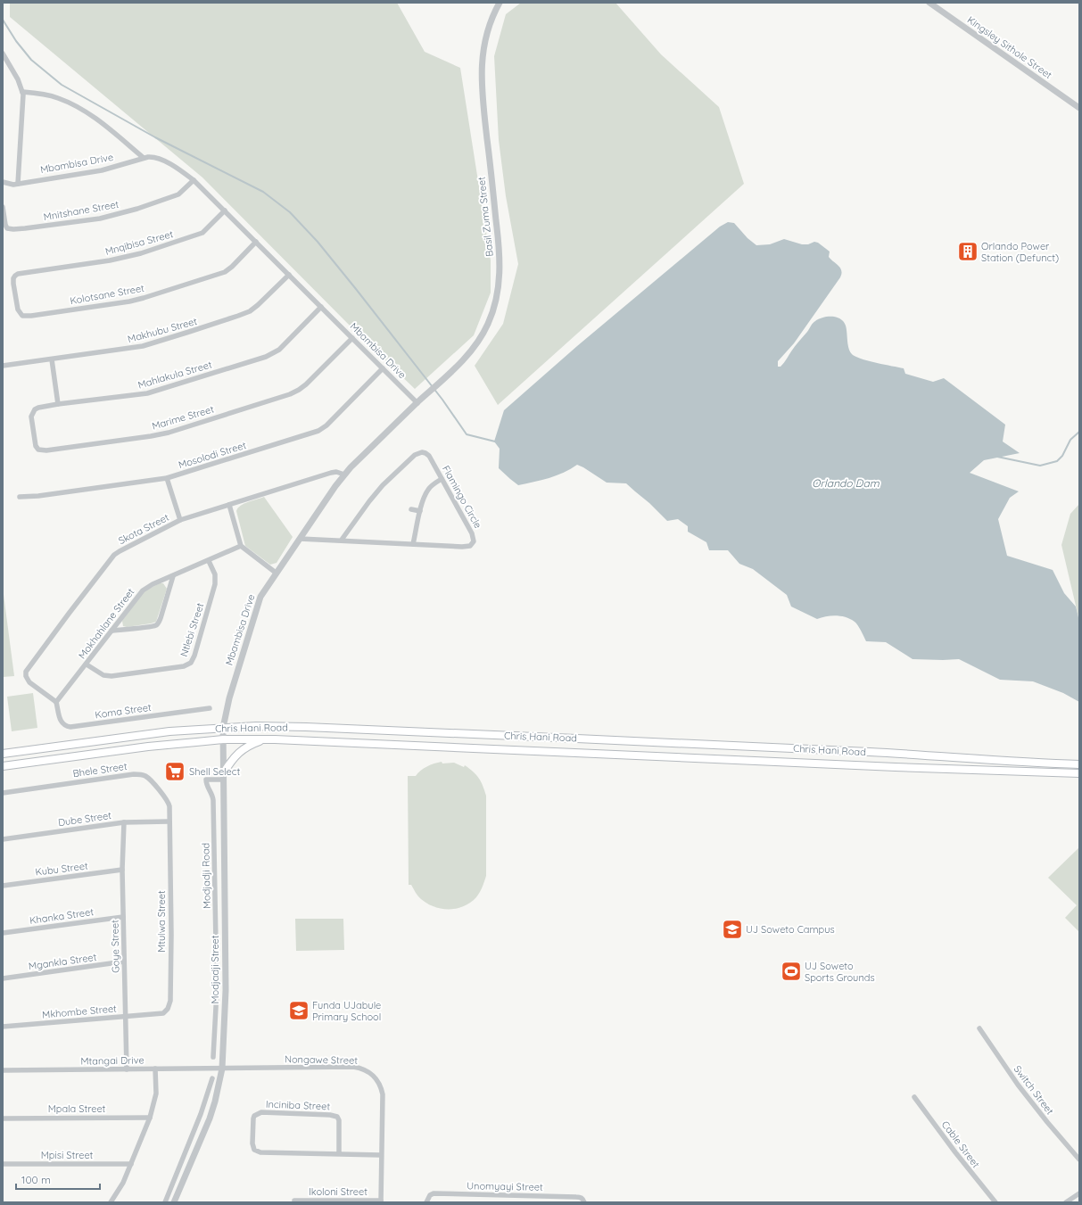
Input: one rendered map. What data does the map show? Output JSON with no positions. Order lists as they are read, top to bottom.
{
  "streets": {
    "main road": ["Chris Hani Road"],
    "street": [
      "Kingsley Sithole Street",
      "Mbambisa Drive",
      "Mnitshane Street",
      "Basil Zuma Street",
      "Mnqibisa Street",
      "Kolotsane Street",
      "Makhubu Street",
      "Mahlakula Street",
      "Marime Street",
      "Mosolodi Street",
      "Flamingo Circle",
      "Skota Street",
      "Mokhahlane Street",
      "Ntlebi Street",
      "Koma Street",
      "Bhele Street",
      "Dube Street",
      "Kubu Street",
      "Modjadji Road",
      "Khanka Street",
      "Mtulwa Street",
      "Goye Street",
      "Mgankla Street",
      "Modjadji Street",
      "Mkhombe Street",
      "Nongawe Street",
      "Mtangai Drive",
      "Switch Street",
      "Inciniba Street",
      "Mpala Street",
      "Cable Street",
      "Mpisi Street",
      "Unomyayi Street",
      "Ikoloni Street"
    ]
  },
  "crossings": [
    ["Mbambisa Drive", "Mnitshane Street"],
    ["Mbambisa Drive", "Basil Zuma Street"],
    ["Mbambisa Drive", "Mnqibisa Street"],
    ["Mbambisa Drive", "Kolotsane Street"],
    ["Mbambisa Drive", "Makhubu Street"],
    ["Mbambisa Drive", "Mahlakula Street"],
    ["Mbambisa Drive", "Marime Street"],
    ["Mbambisa Drive", "Mosolodi Street"],
    ["Mbambisa Drive", "Flamingo Circle"],
    ["Mbambisa Drive", "Skota Street"],
    ["Mbambisa Drive", "Chris Hani Road"],
    ["Mbambisa Drive", "Modjadji Street"],
    ["Mnqibisa Street", "Kolotsane Street"],
    ["Mahlakula Street", "Marime Street"],
    ["Skota Street", "Mokhahlane Street"],
    ["Skota Street", "Koma Street"],
    ["Mokhahlane Street", "Ntlebi Street"],
    ["Mokhahlane Street", "Koma Street"],
    ["Chris Hani Road", "Modjadji Street"],
    ["Bhele Street", "Dube Street"],
    ["Bhele Street", "Mtulwa Street"],
    ["Dube Street", "Mtulwa Street"],
    ["Dube Street", "Goye Street"],
    ["Kubu Street", "Goye Street"],
    ["Modjadji Road", "Modjadji Street"],
    ["Khanka Street", "Goye Street"],
    ["Mtulwa Street", "Mkhombe Street"],
    ["Goye Street", "Mgankla Street"],
    ["Goye Street", "Mkhombe Street"],
    ["Goye Street", "Mtangai Drive"],
    ["Modjadji Street", "Nongawe Street"],
    ["Modjadji Street", "Mtangai Drive"],
    ["Nongawe Street", "Mtangai Drive"],
    ["Nongawe Street", "Inciniba Street"],
    ["Nongawe Street", "Ikoloni Street"]
  ],
  "water": ["Orlando Dam"],
  "places": {
    "building": ["Orlando Power Station (Defunct)"],
    "supermarket": ["Shell Select"],
    "school or university": ["UJ Soweto Campus", "Funda UJabule Primary School"],
    "sports": ["UJ Soweto Sports Grounds"]
  },
  "scale_bar": "100 m"
}
